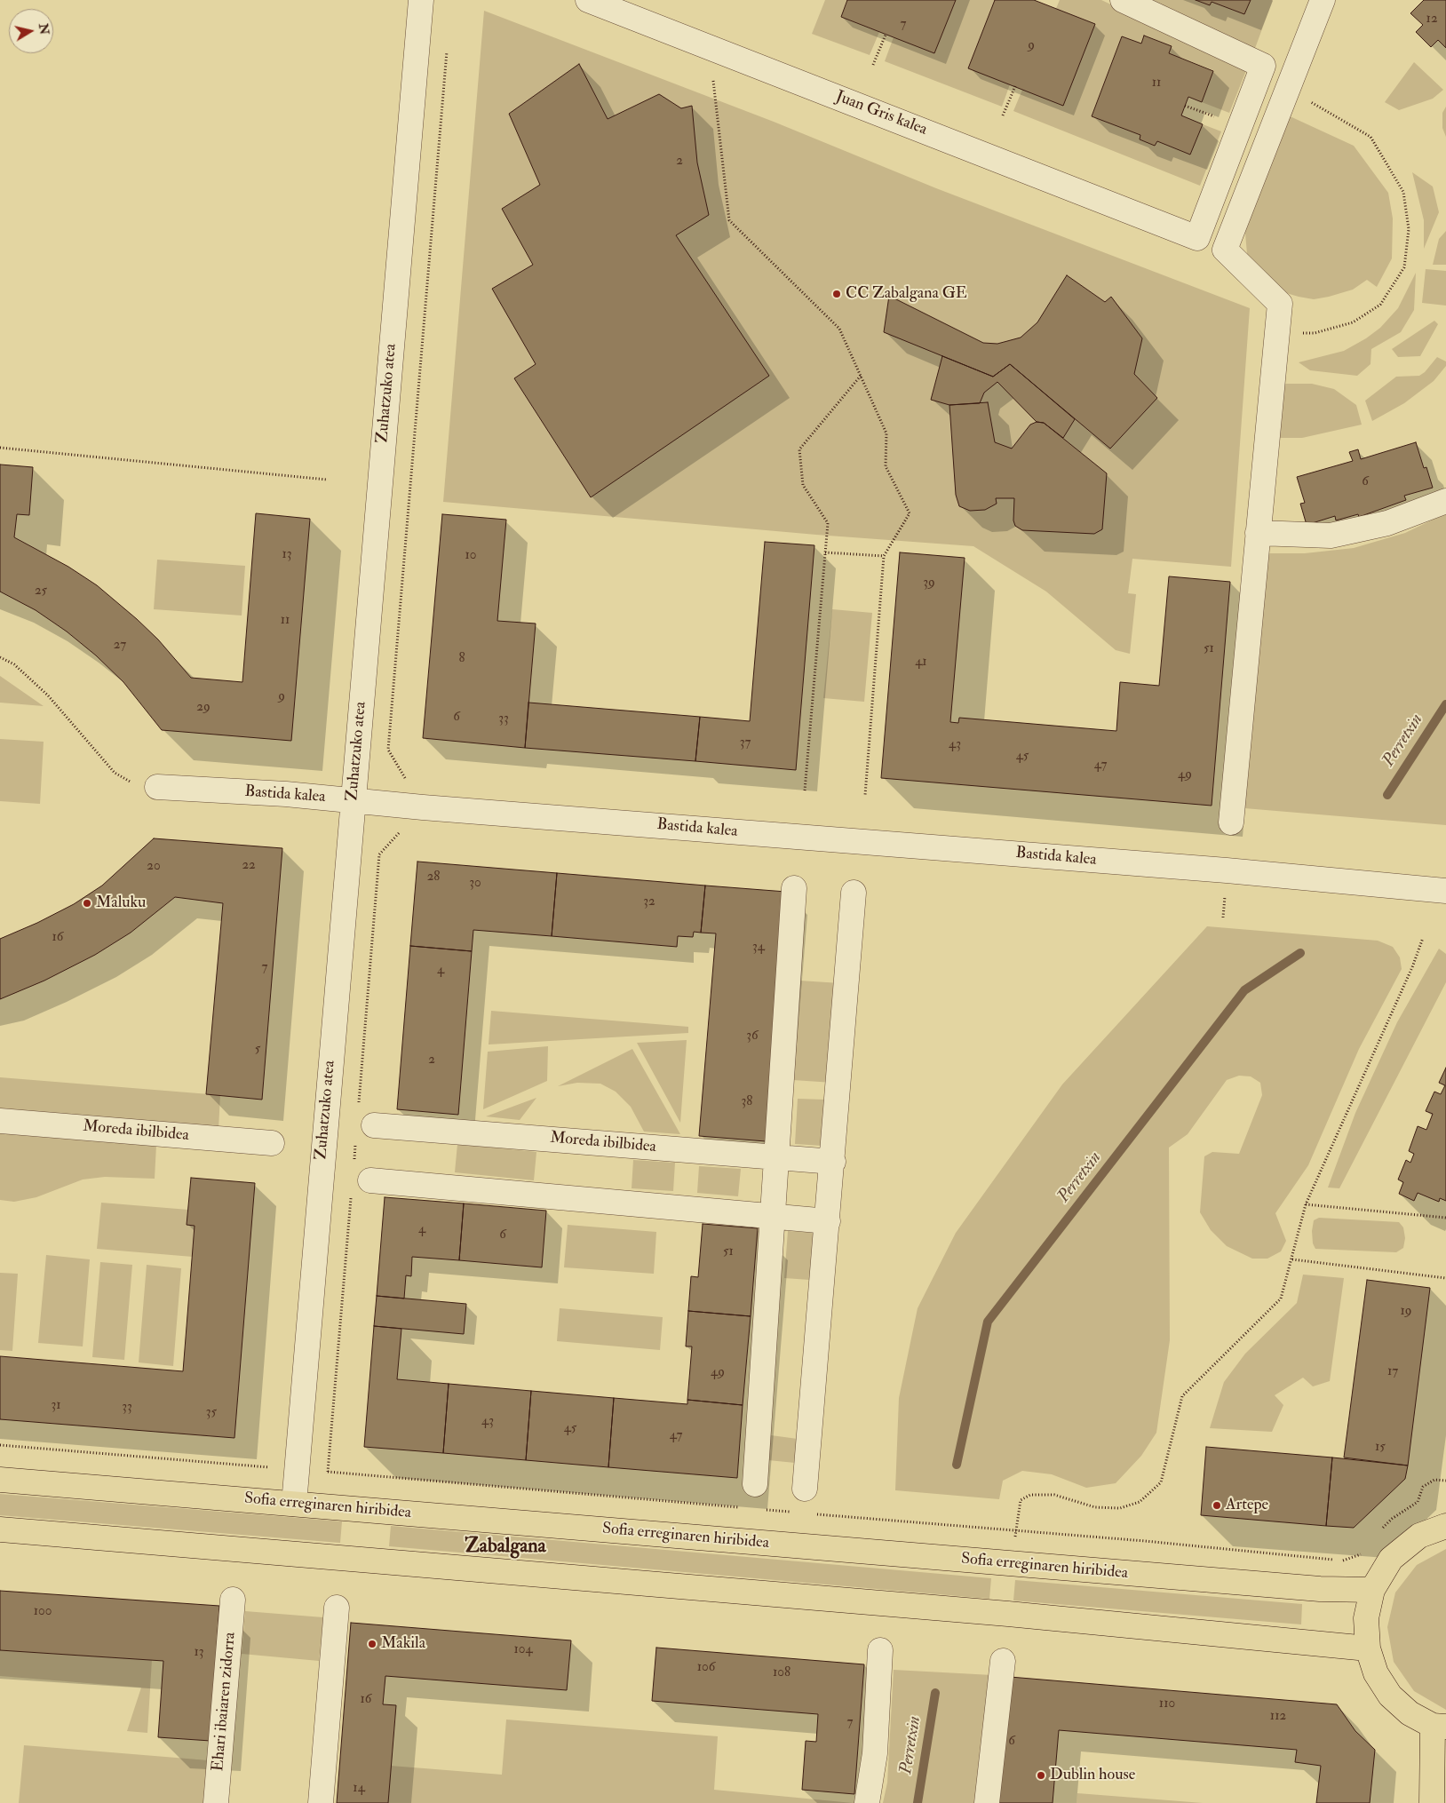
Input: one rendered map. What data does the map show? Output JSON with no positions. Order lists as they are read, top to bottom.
{
  "streets": {
    "main road": ["Sofia erreginaren hiribidea"],
    "street": [
      "Juan Gris kalea",
      "Zuhatzuko atea",
      "Bastida kalea",
      "Moreda ibilbidea",
      "Ehari ibaiaren zidorra"
    ]
  },
  "crossings": [
    ["Zuhatzuko atea", "Bastida kalea"],
    ["Zuhatzuko atea", "Sofia erreginaren hiribidea"]
  ],
  "districts": ["Zabalgana"],
  "water": ["Perretxin"],
  "places": [
    "CC Zabalgana GE",
    "Maluku",
    "Artepe",
    "Makila",
    "Dublin house"
  ],
  "house_numbers": [
    "12",
    "7",
    "9",
    "11",
    "2",
    "6",
    "13",
    "10",
    "39",
    "25",
    "11",
    "27",
    "51",
    "8",
    "41",
    "9",
    "29",
    "6",
    "33",
    "37",
    "43",
    "45",
    "47",
    "49",
    "22",
    "20",
    "28",
    "30",
    "32",
    "16",
    "34",
    "7",
    "4",
    "36",
    "5",
    "2",
    "38",
    "4",
    "6",
    "51",
    "19",
    "17",
    "49",
    "31",
    "33",
    "35",
    "43",
    "45",
    "47",
    "15",
    "100",
    "104",
    "13",
    "106",
    "108",
    "16",
    "110",
    "112",
    "7",
    "6",
    "14"
  ],
  "north": "right"
}
